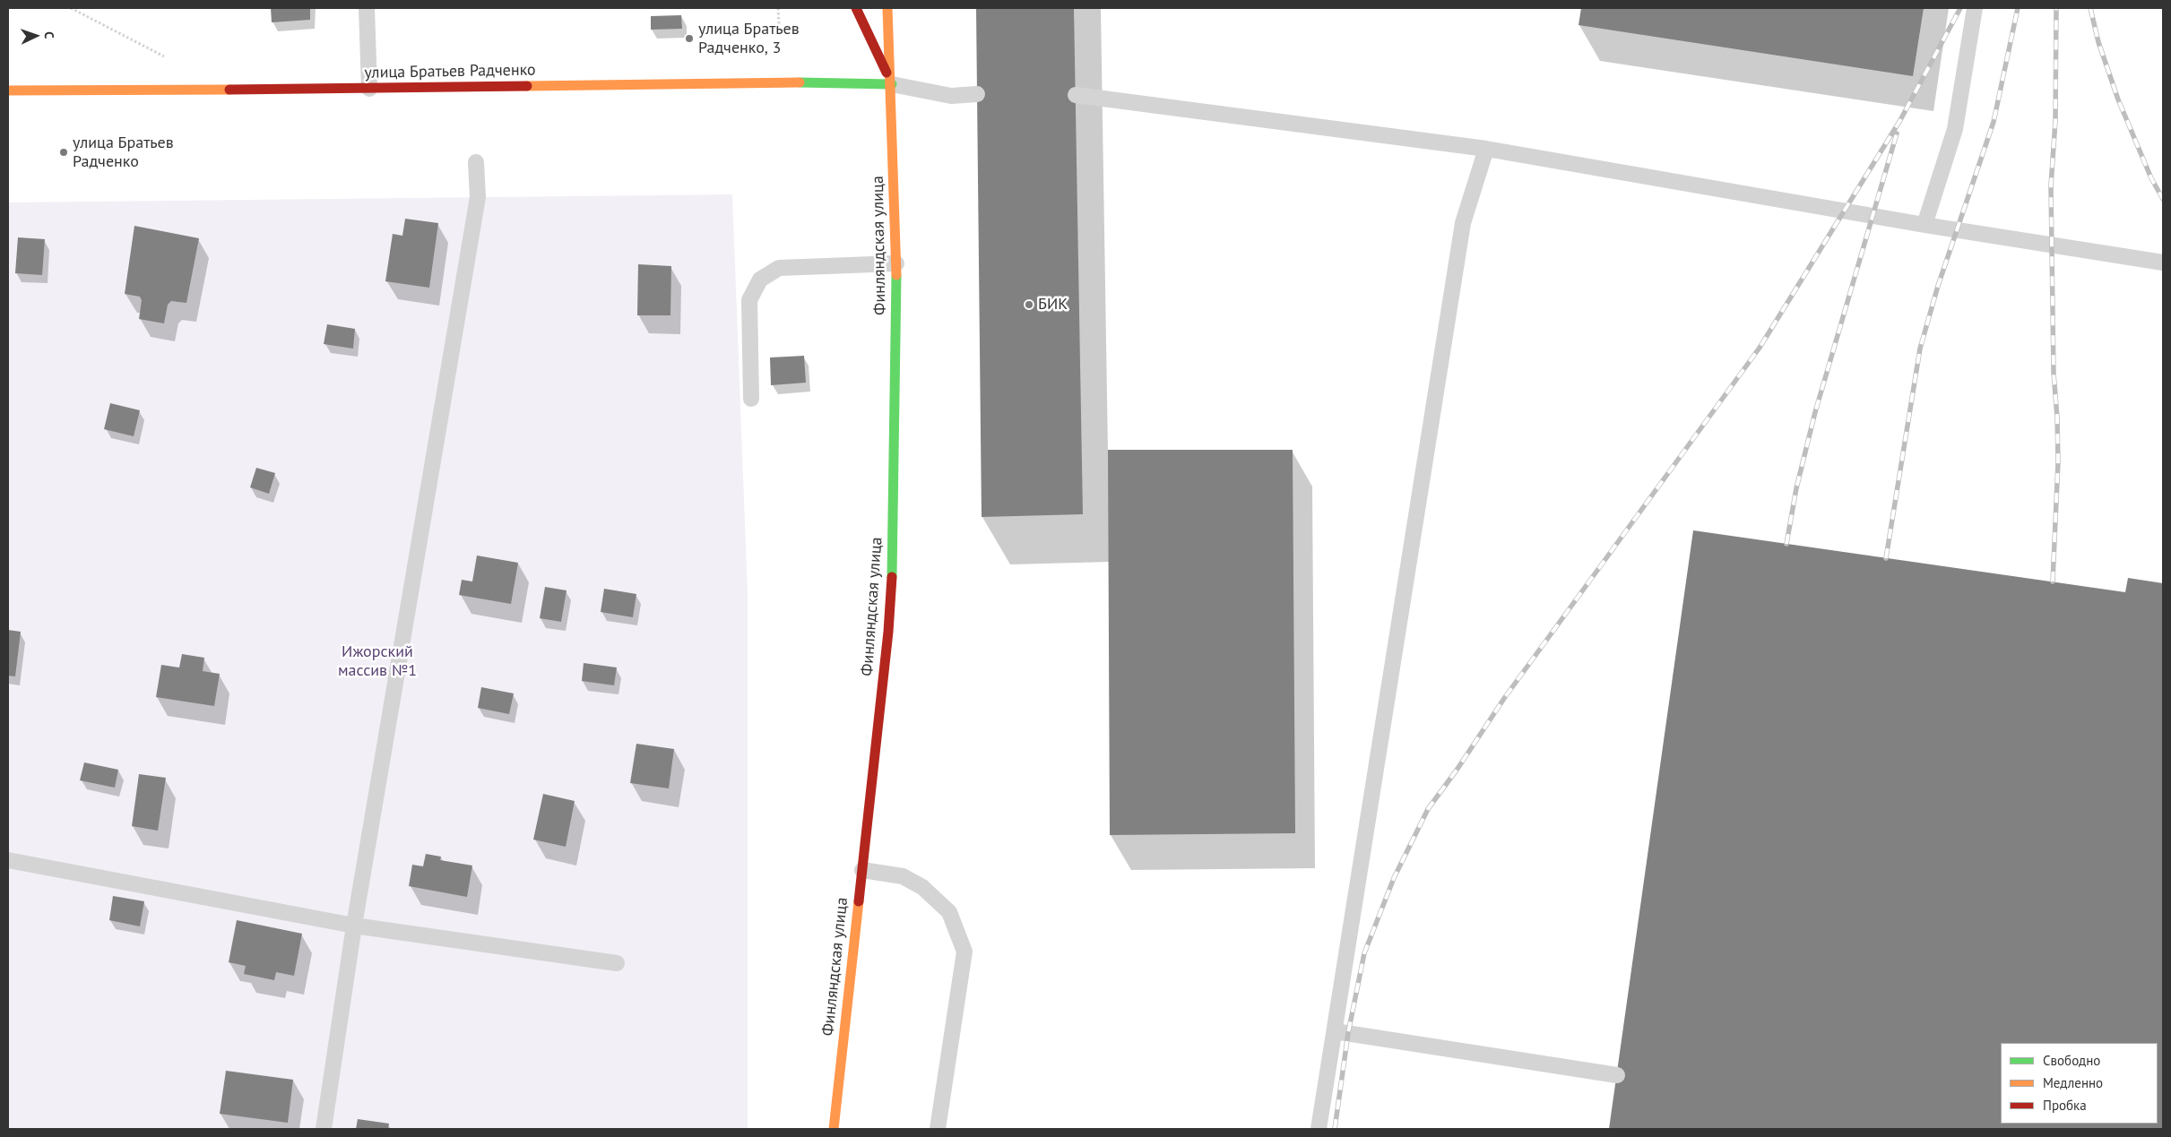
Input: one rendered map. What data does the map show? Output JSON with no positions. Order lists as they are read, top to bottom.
{
  "streets": {
    "street": ["улица Братьев Радченко", "Финляндская улица"]
  },
  "crossings": [
    ["улица Братьев Радченко", "Финляндская улица"]
  ],
  "parks": ["Ижорский массив №1"],
  "places": ["улица Братьев Радченко, 3", "улица Братьев Радченко", "БИК"],
  "legend": ["Свободно", "Медленно", "Пробка"],
  "north": "right"
}
